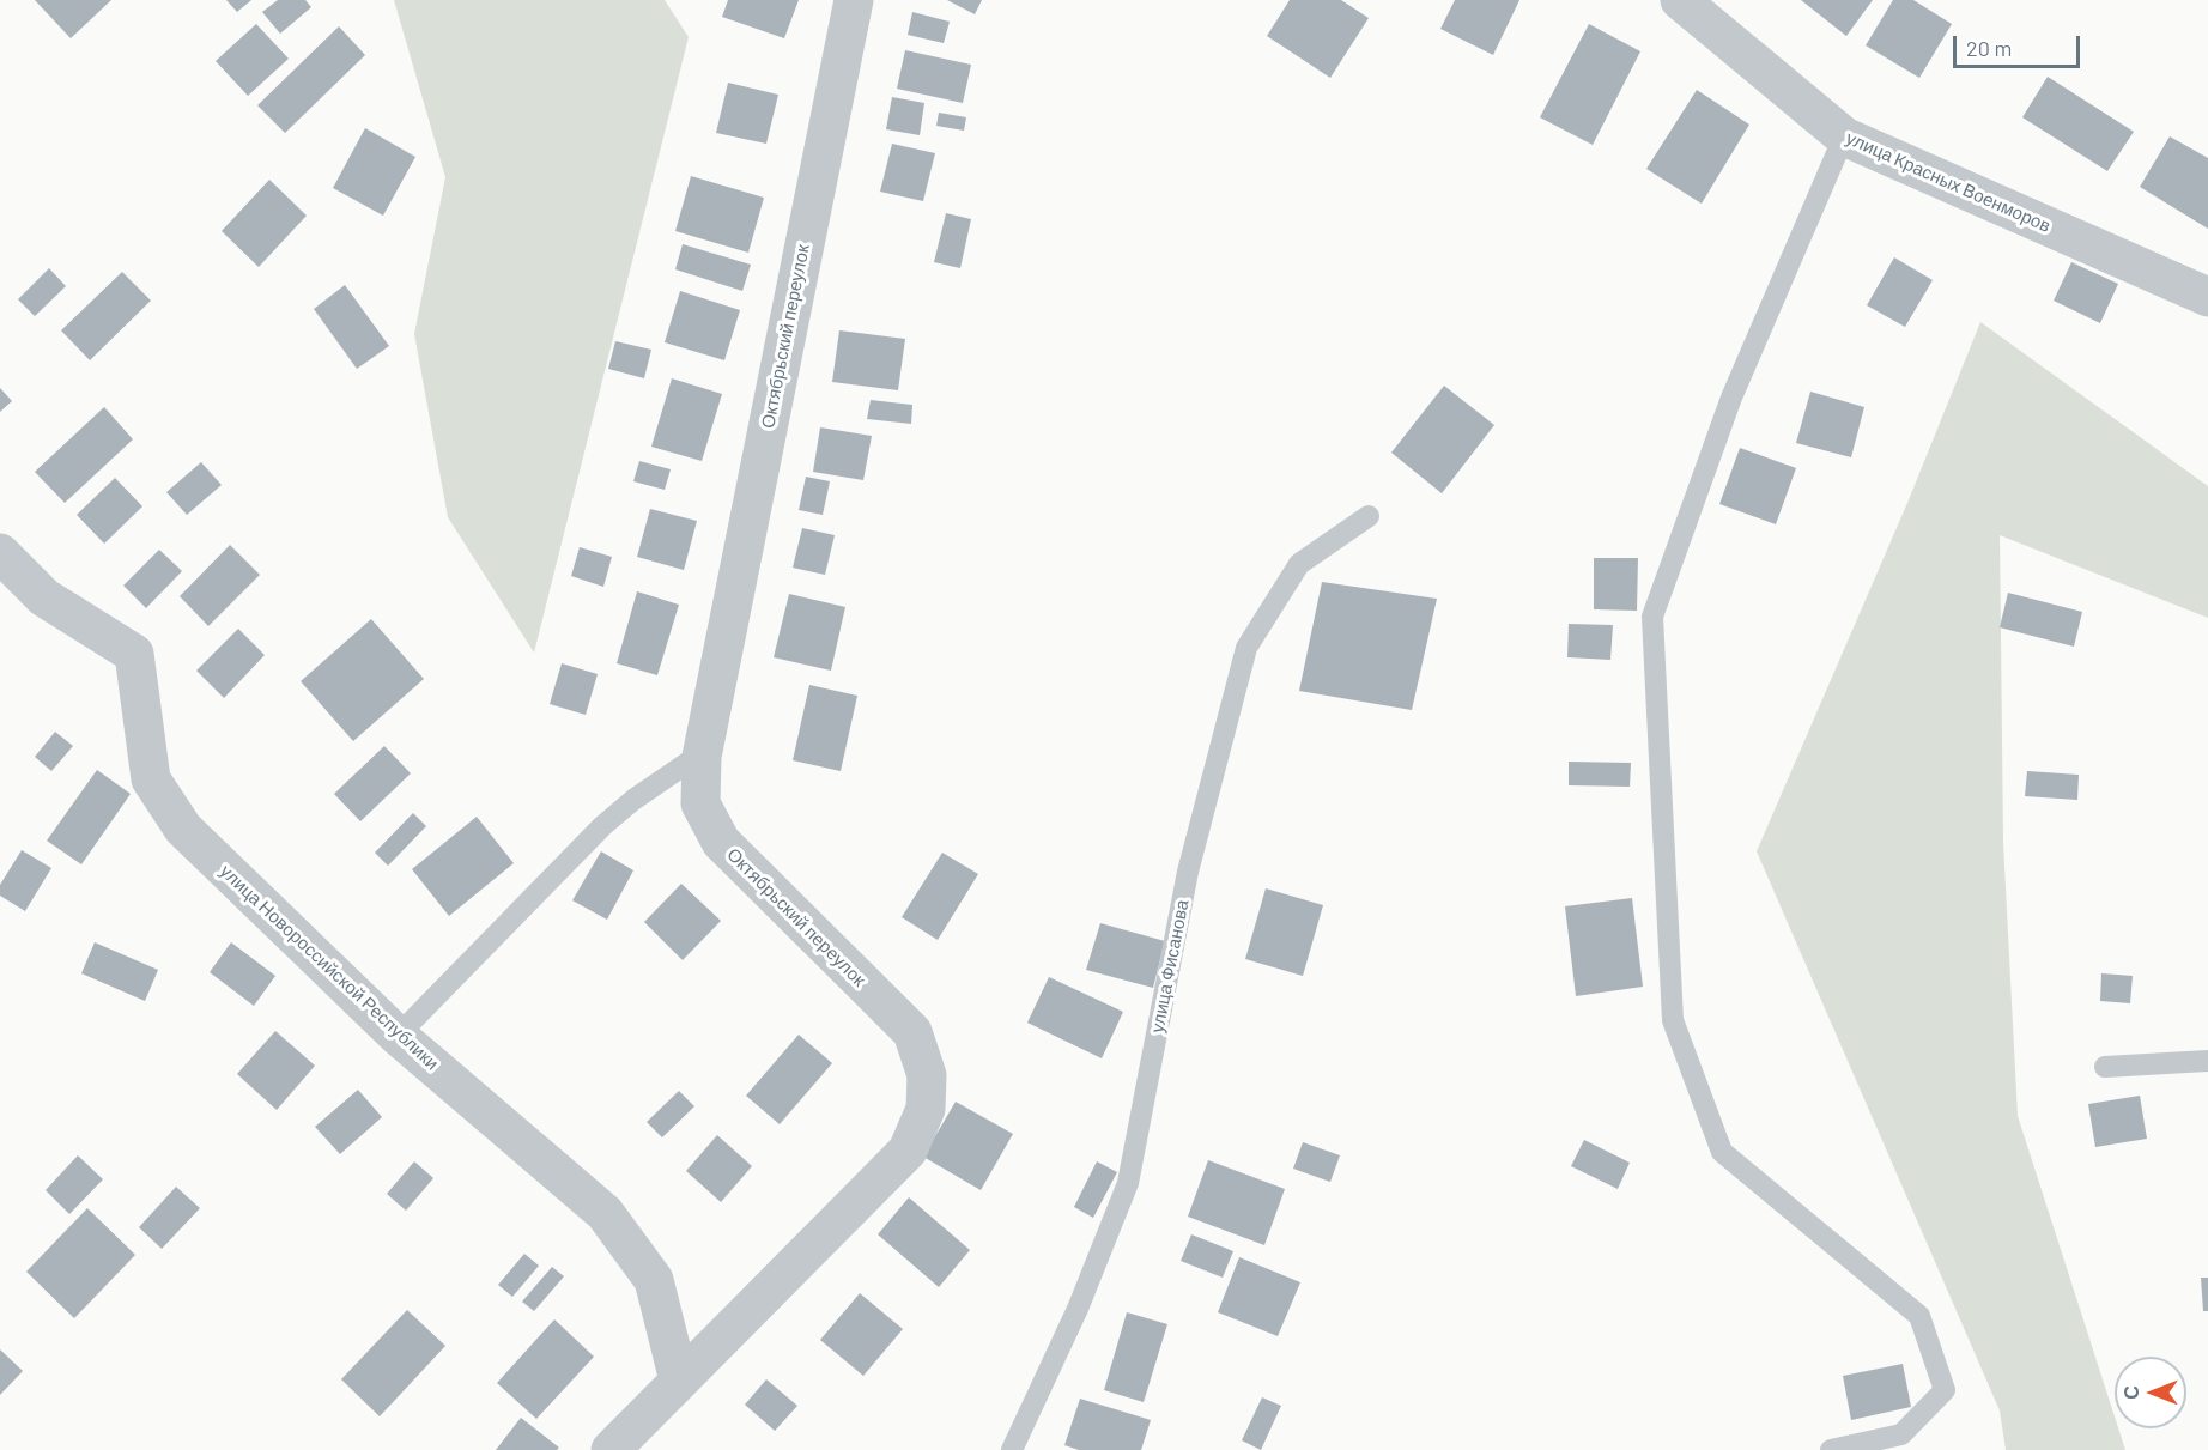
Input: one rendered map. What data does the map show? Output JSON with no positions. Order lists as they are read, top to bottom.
{
  "streets": {
    "street": ["улица Красных Военморов", "Октябрьский переулок", "улица Новороссийской Республики"],
    "lane": ["улица Фисанова"]
  },
  "crossings": [
    ["Октябрьский переулок", "улица Новороссийской Республики"]
  ],
  "scale_bar": "20 m",
  "north": "left"
}
